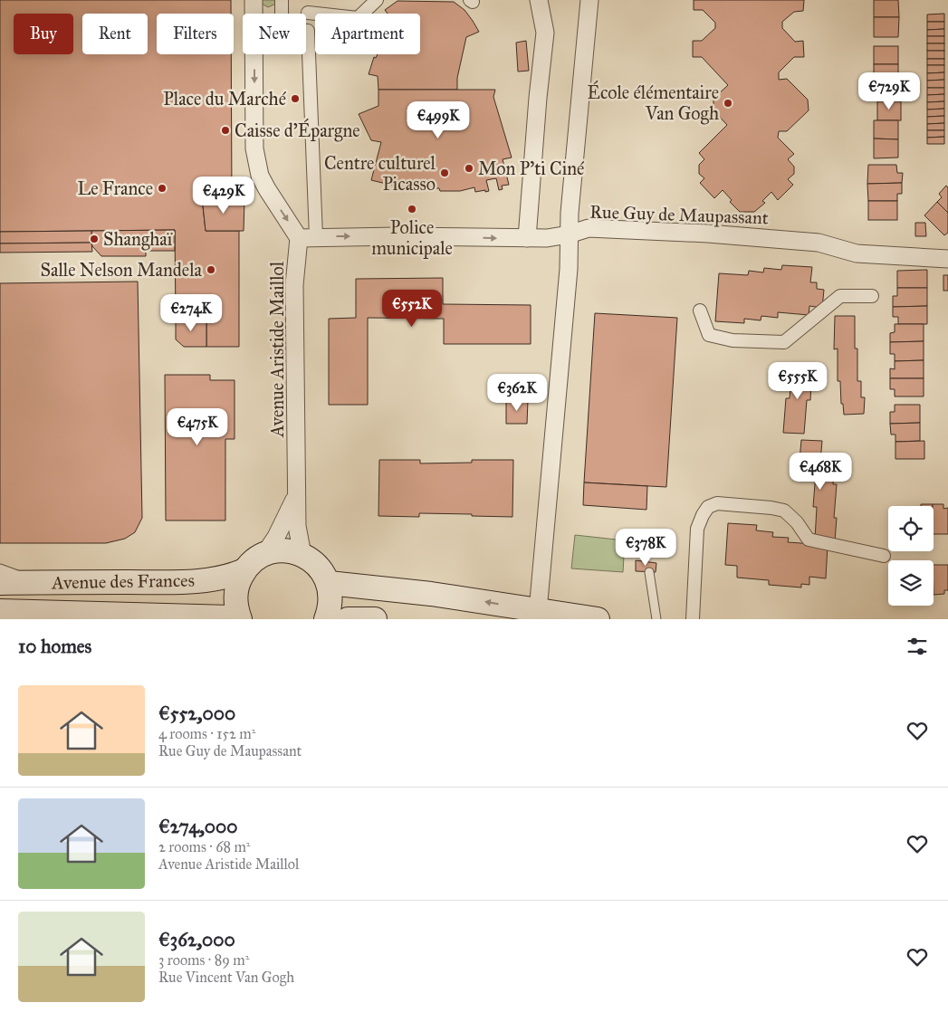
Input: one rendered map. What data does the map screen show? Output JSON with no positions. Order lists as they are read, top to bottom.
{
  "streets": {
    "main road": ["Avenue des Frances"],
    "street": ["Rue Guy de Maupassant", "Avenue Aristide Maillol"]
  },
  "crossings": [
    ["Rue Guy de Maupassant", "Avenue Aristide Maillol"]
  ],
  "places": [
    "Place du Marché",
    "École élémentaire Van Gogh",
    "Caisse d'Épargne",
    "Mon P'ti Ciné",
    "Centre culturel Picasso",
    "Le France",
    "Police municipale",
    "Shanghaï",
    "Salle Nelson Mandela"
  ],
  "page": {
    "chip": [
      "Buy",
      "Rent",
      "Filters",
      "New",
      "Apartment"
    ],
    "price": [
      "€729K",
      "€499K",
      "€429K",
      "€552K",
      "€274K",
      "€555K",
      "€362K",
      "€475K",
      "€468K",
      "€378K"
    ],
    "heading": "10 homes",
    "list": [
      {
        "name": "€552,000",
        "note": "4 rooms · 152 m² · Rue Guy de Maupassant"
      },
      {
        "name": "€274,000",
        "note": "2 rooms · 68 m² · Avenue Aristide Maillol"
      },
      {
        "name": "€362,000",
        "note": "3 rooms · 89 m² · Rue Vincent Van Gogh"
      }
    ]
  }
}
